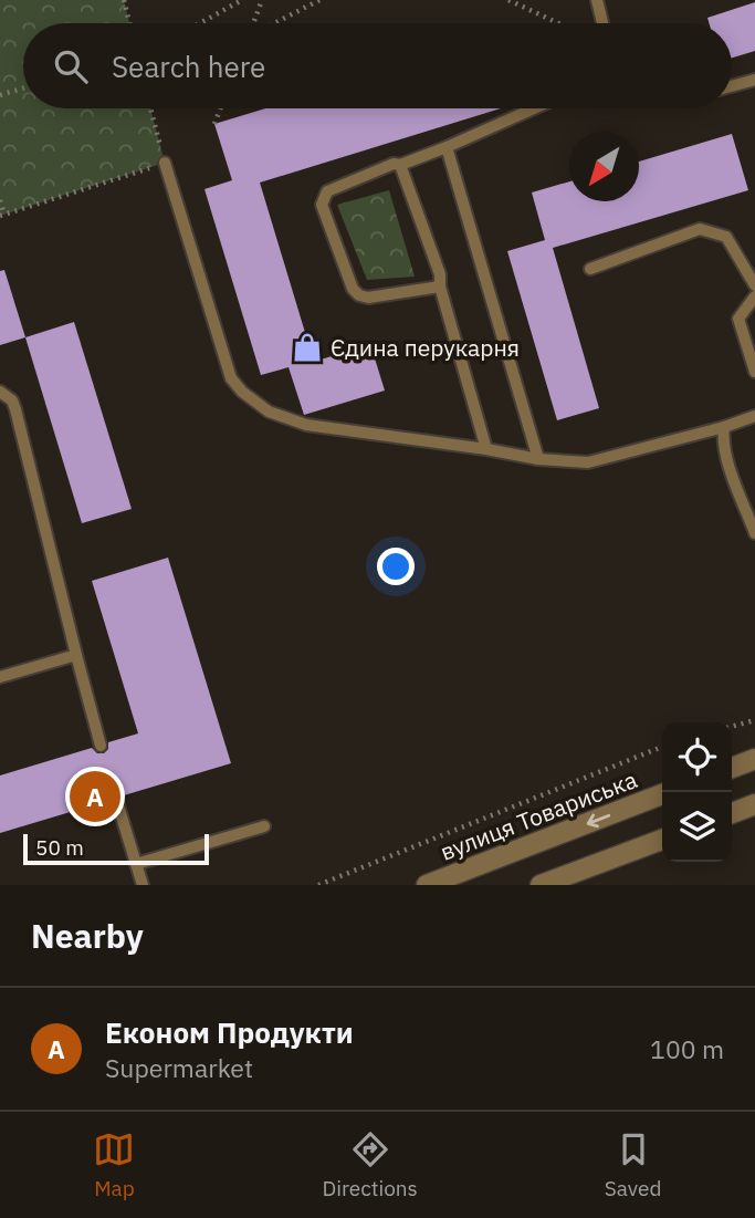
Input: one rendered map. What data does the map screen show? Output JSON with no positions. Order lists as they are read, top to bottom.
{
  "streets": {
    "street": ["вулиця Товариська"]
  },
  "places": {
    "shop": ["Єдина перукарня"]
  },
  "scale_bar": "50 m",
  "north": "bottom left",
  "page": {
    "search": "Search here",
    "pins": "A",
    "scale": "50 m",
    "heading": "Nearby",
    "list": [
      {
        "mark": "A",
        "name": "Економ Продукти",
        "note": "Supermarket",
        "value": "100 m"
      }
    ],
    "nav": ["Map", "Directions", "Saved"]
  }
}
